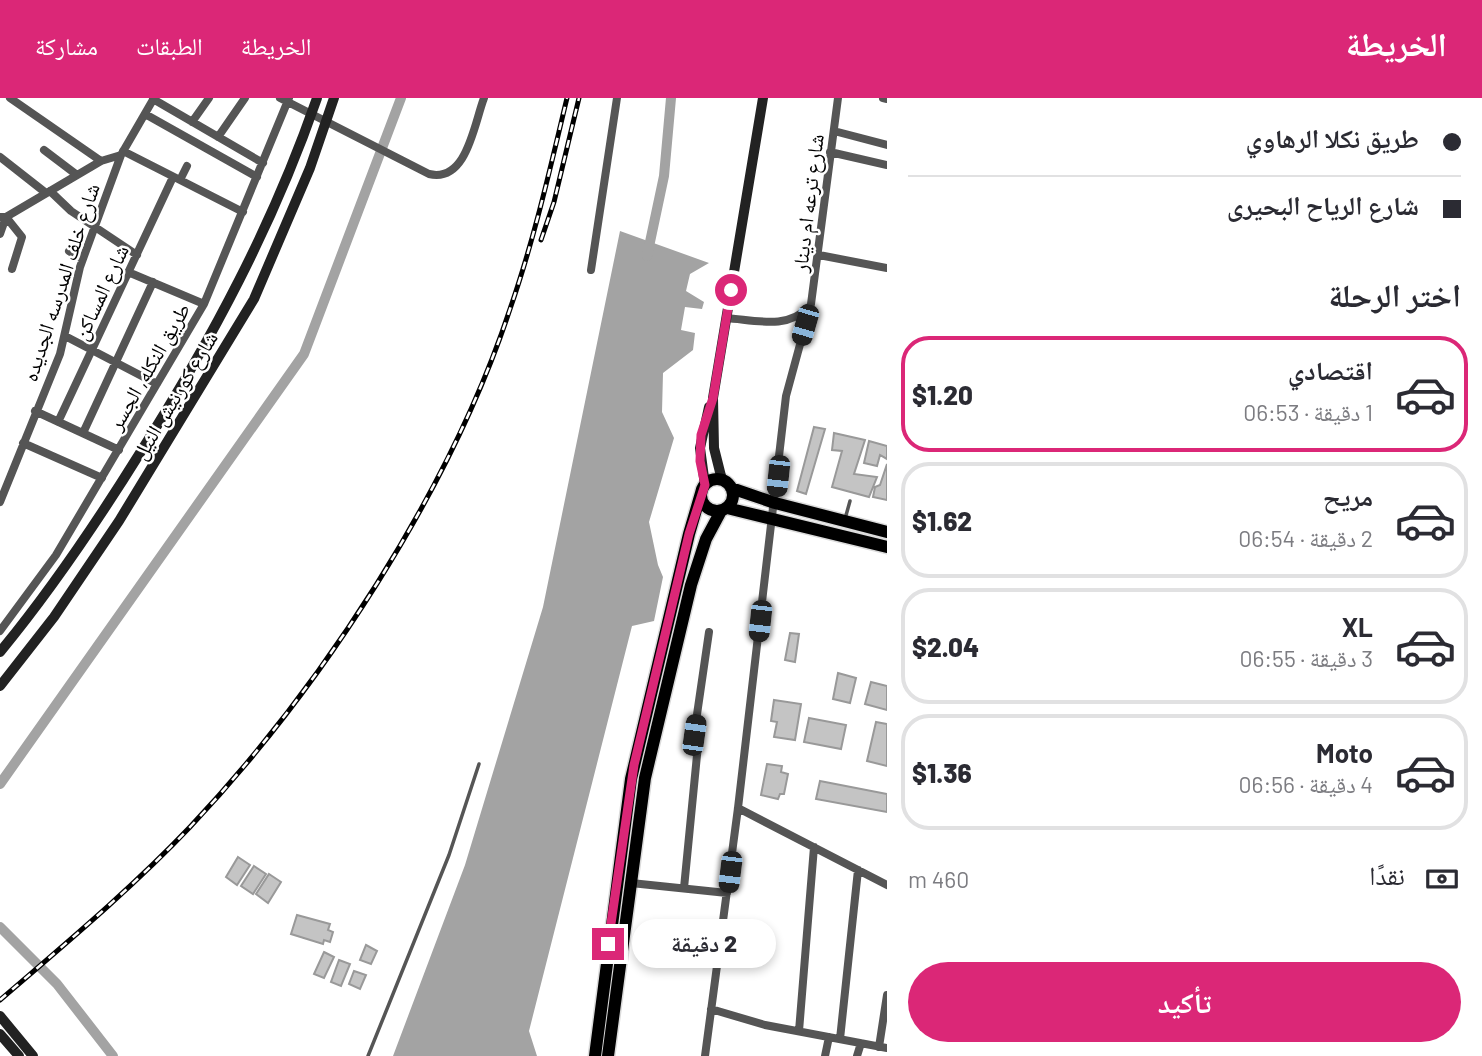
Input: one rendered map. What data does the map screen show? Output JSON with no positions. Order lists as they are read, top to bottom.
{
  "streets": {
    "main road": ["شارع كورنيش النيل"],
    "street": [
      "شارع ترعه ام دينار",
      "شارع خلف المدرسه الجديده",
      "شارع المساكن",
      "طريق النكله, الجسر"
    ]
  },
  "page": {
    "header": "الخريطة",
    "nav": ["الخريطة", "الطبقات", "مشاركة"],
    "banner": ["طريق نكلا الرهاوي", "شارع الرياح البحيرى"],
    "heading": "اختر الرحلة",
    "list": [
      {
        "name": "اقتصادي",
        "note": "1 دقيقة · 06:53",
        "value": "$1.20"
      },
      {
        "name": "مريح",
        "note": "2 دقيقة · 06:54",
        "value": "$1.62"
      },
      {
        "name": "XL",
        "note": "3 دقيقة · 06:55",
        "value": "$2.04"
      },
      {
        "name": "Moto",
        "note": "4 دقيقة · 06:56",
        "value": "$1.36"
      }
    ],
    "pay": ["نقدًا", "460 m"],
    "bubble": "2 دقيقة",
    "buttons": "تأكيد"
  }
}
